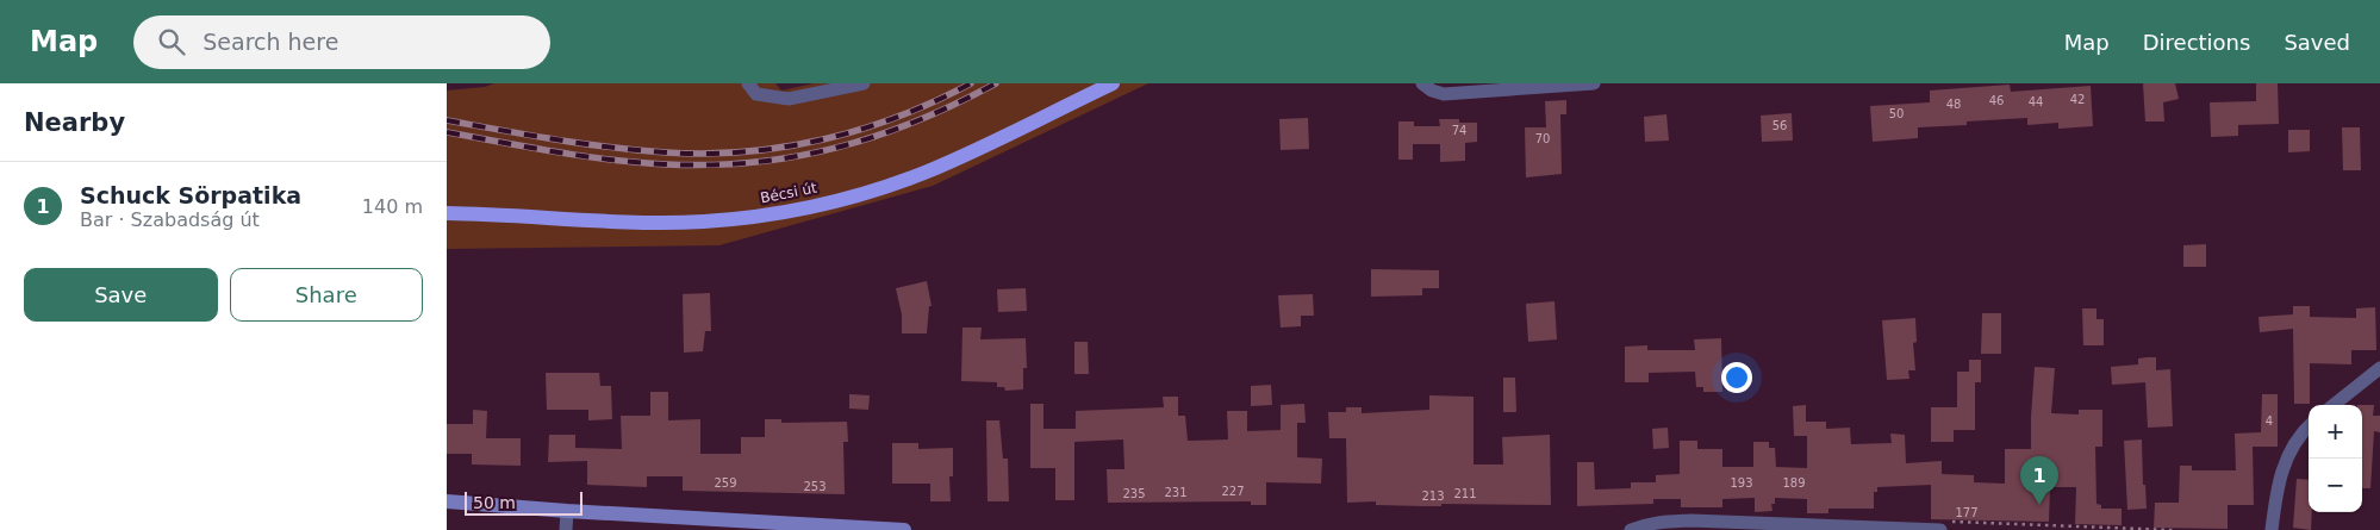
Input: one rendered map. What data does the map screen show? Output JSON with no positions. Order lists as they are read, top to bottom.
{
  "streets": {
    "main road": ["Bécsi út"]
  },
  "house_numbers": [
    "42",
    "46",
    "44",
    "48",
    "50",
    "56",
    "74",
    "70",
    "4",
    "259",
    "193",
    "189",
    "253",
    "227",
    "231",
    "235",
    "211",
    "213",
    "177"
  ],
  "scale_bar": "50 m",
  "page": {
    "header": "Map",
    "search": "Search here",
    "nav": ["Map", "Directions", "Saved"],
    "heading": "Nearby",
    "list": [
      {
        "mark": "1",
        "name": "Schuck Sörpatika",
        "note": "Bar · Szabadság út",
        "value": "140 m"
      }
    ],
    "buttons": ["Save", "Share"],
    "map_buttons": ["+", "−"],
    "pins": "1",
    "scale": "50 m"
  }
}
